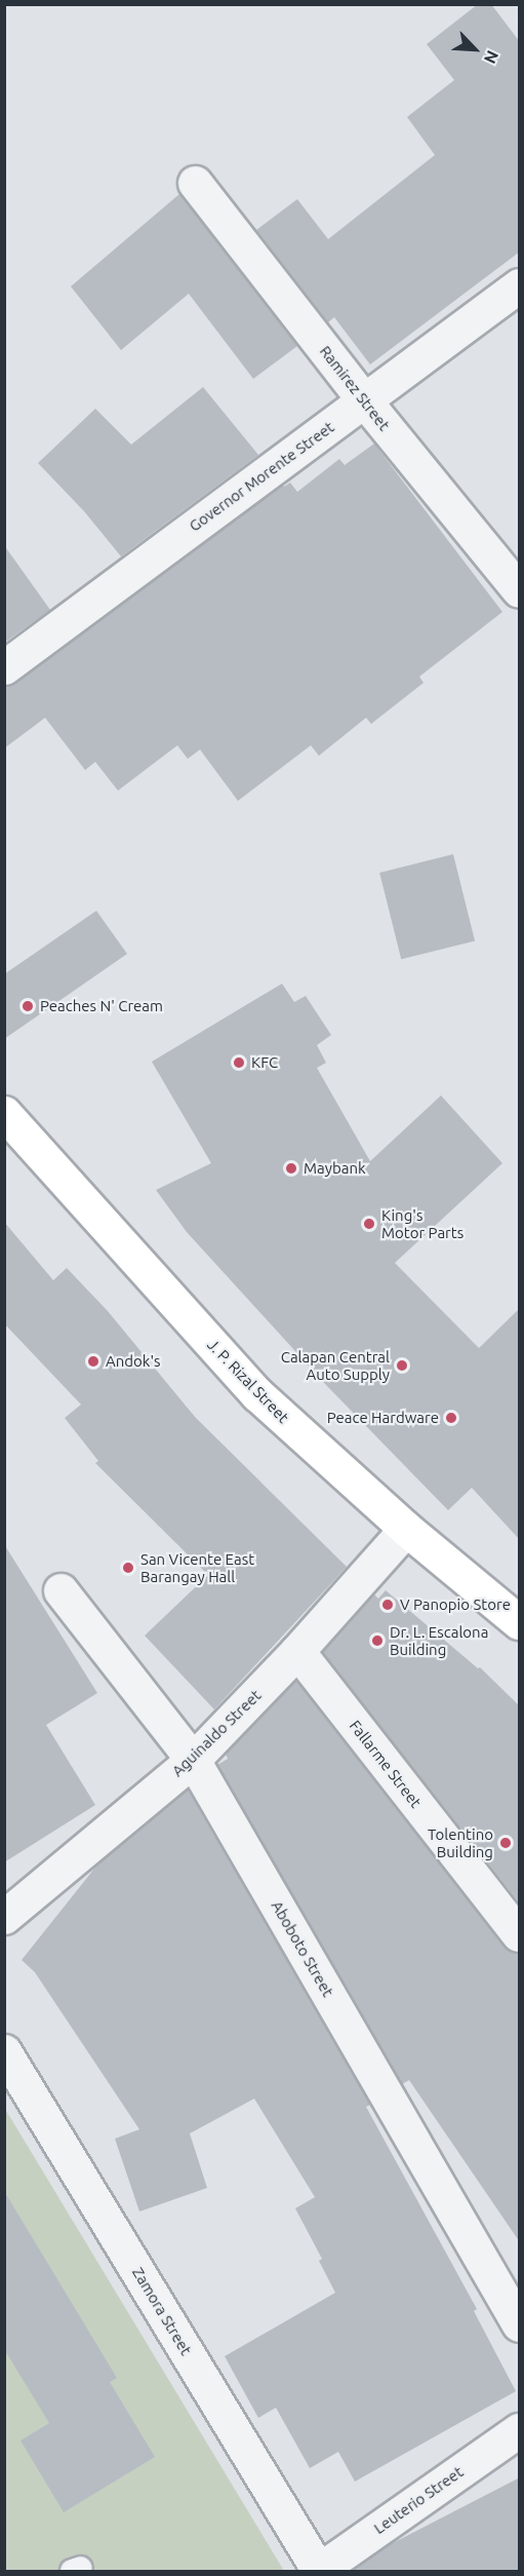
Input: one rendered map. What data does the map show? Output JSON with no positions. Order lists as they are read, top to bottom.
{
  "streets": {
    "highway": ["J. P. Rizal Street"],
    "street": [
      "Ramirez Street",
      "Governor Morente Street",
      "Aguinaldo Street",
      "Fallarme Street",
      "Aboboto Street",
      "Zamora Street",
      "Leuterio Street"
    ]
  },
  "crossings": [
    ["Ramirez Street", "Governor Morente Street"],
    ["J. P. Rizal Street", "Aguinaldo Street"],
    ["Aguinaldo Street", "Fallarme Street"],
    ["Aguinaldo Street", "Aboboto Street"],
    ["Zamora Street", "Leuterio Street"]
  ],
  "places": [
    "Peaches N' Cream",
    "KFC",
    "Maybank",
    "King's Motor Parts",
    "Andok's",
    "Calapan Central Auto Supply",
    "Peace Hardware",
    "San Vicente East Barangay Hall",
    "V Panopio Store",
    "Dr. L. Escalona Building",
    "Tolentino Building"
  ],
  "north": "bottom right"
}
